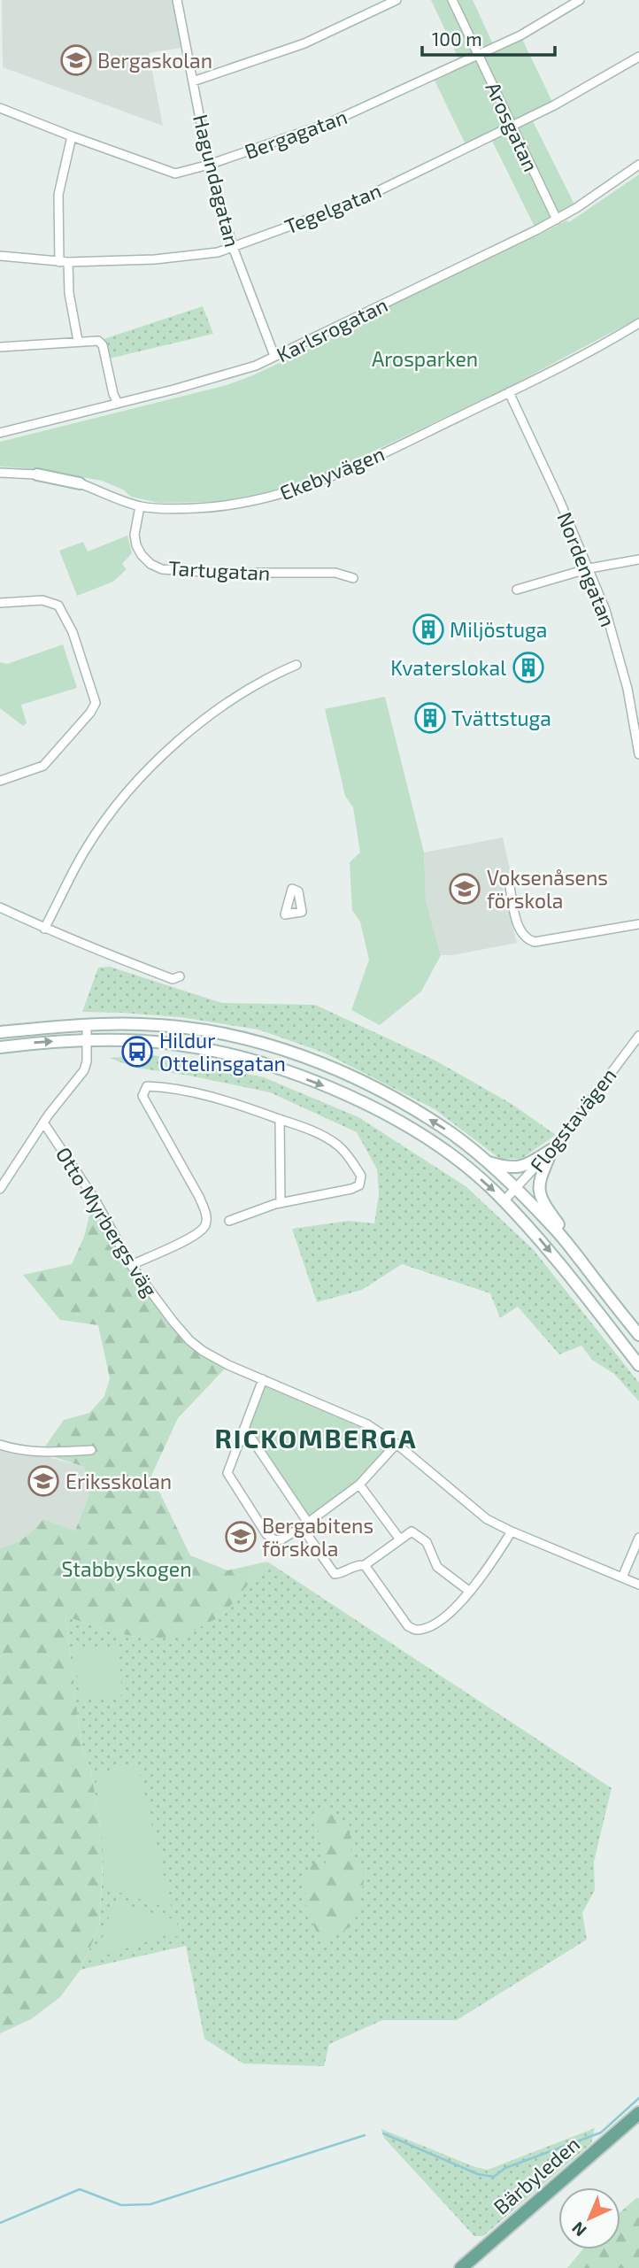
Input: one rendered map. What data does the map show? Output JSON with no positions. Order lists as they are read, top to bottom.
{
  "streets": {
    "main road": ["Ekebyvägen", "Bärbyleden"],
    "street": [
      "Arosgatan",
      "Bergagatan",
      "Hagundagatan",
      "Tegelgatan",
      "Karlsrogatan",
      "Nordengatan",
      "Tartugatan",
      "Flogstavägen",
      "Otto Myrbergs väg"
    ]
  },
  "crossings": [
    ["Arosgatan", "Bergagatan"],
    ["Arosgatan", "Tegelgatan"],
    ["Arosgatan", "Karlsrogatan"],
    ["Bergagatan", "Hagundagatan"],
    ["Hagundagatan", "Tegelgatan"],
    ["Hagundagatan", "Karlsrogatan"],
    ["Ekebyvägen", "Nordengatan"],
    ["Ekebyvägen", "Tartugatan"]
  ],
  "districts": ["RICKOMBERGA"],
  "parks": ["Arosparken", "Stabbyskogen"],
  "places": {
    "school or university": [
      "Bergaskolan",
      "Voksenåsens förskola",
      "Eriksskolan",
      "Bergabitens förskola"
    ],
    "building": ["Miljöstuga", "Kvaterslokal", "Tvättstuga"],
    "bus stop": ["Hildur Ottelinsgatan"]
  },
  "scale_bar": "100 m",
  "north": "bottom left"
}
